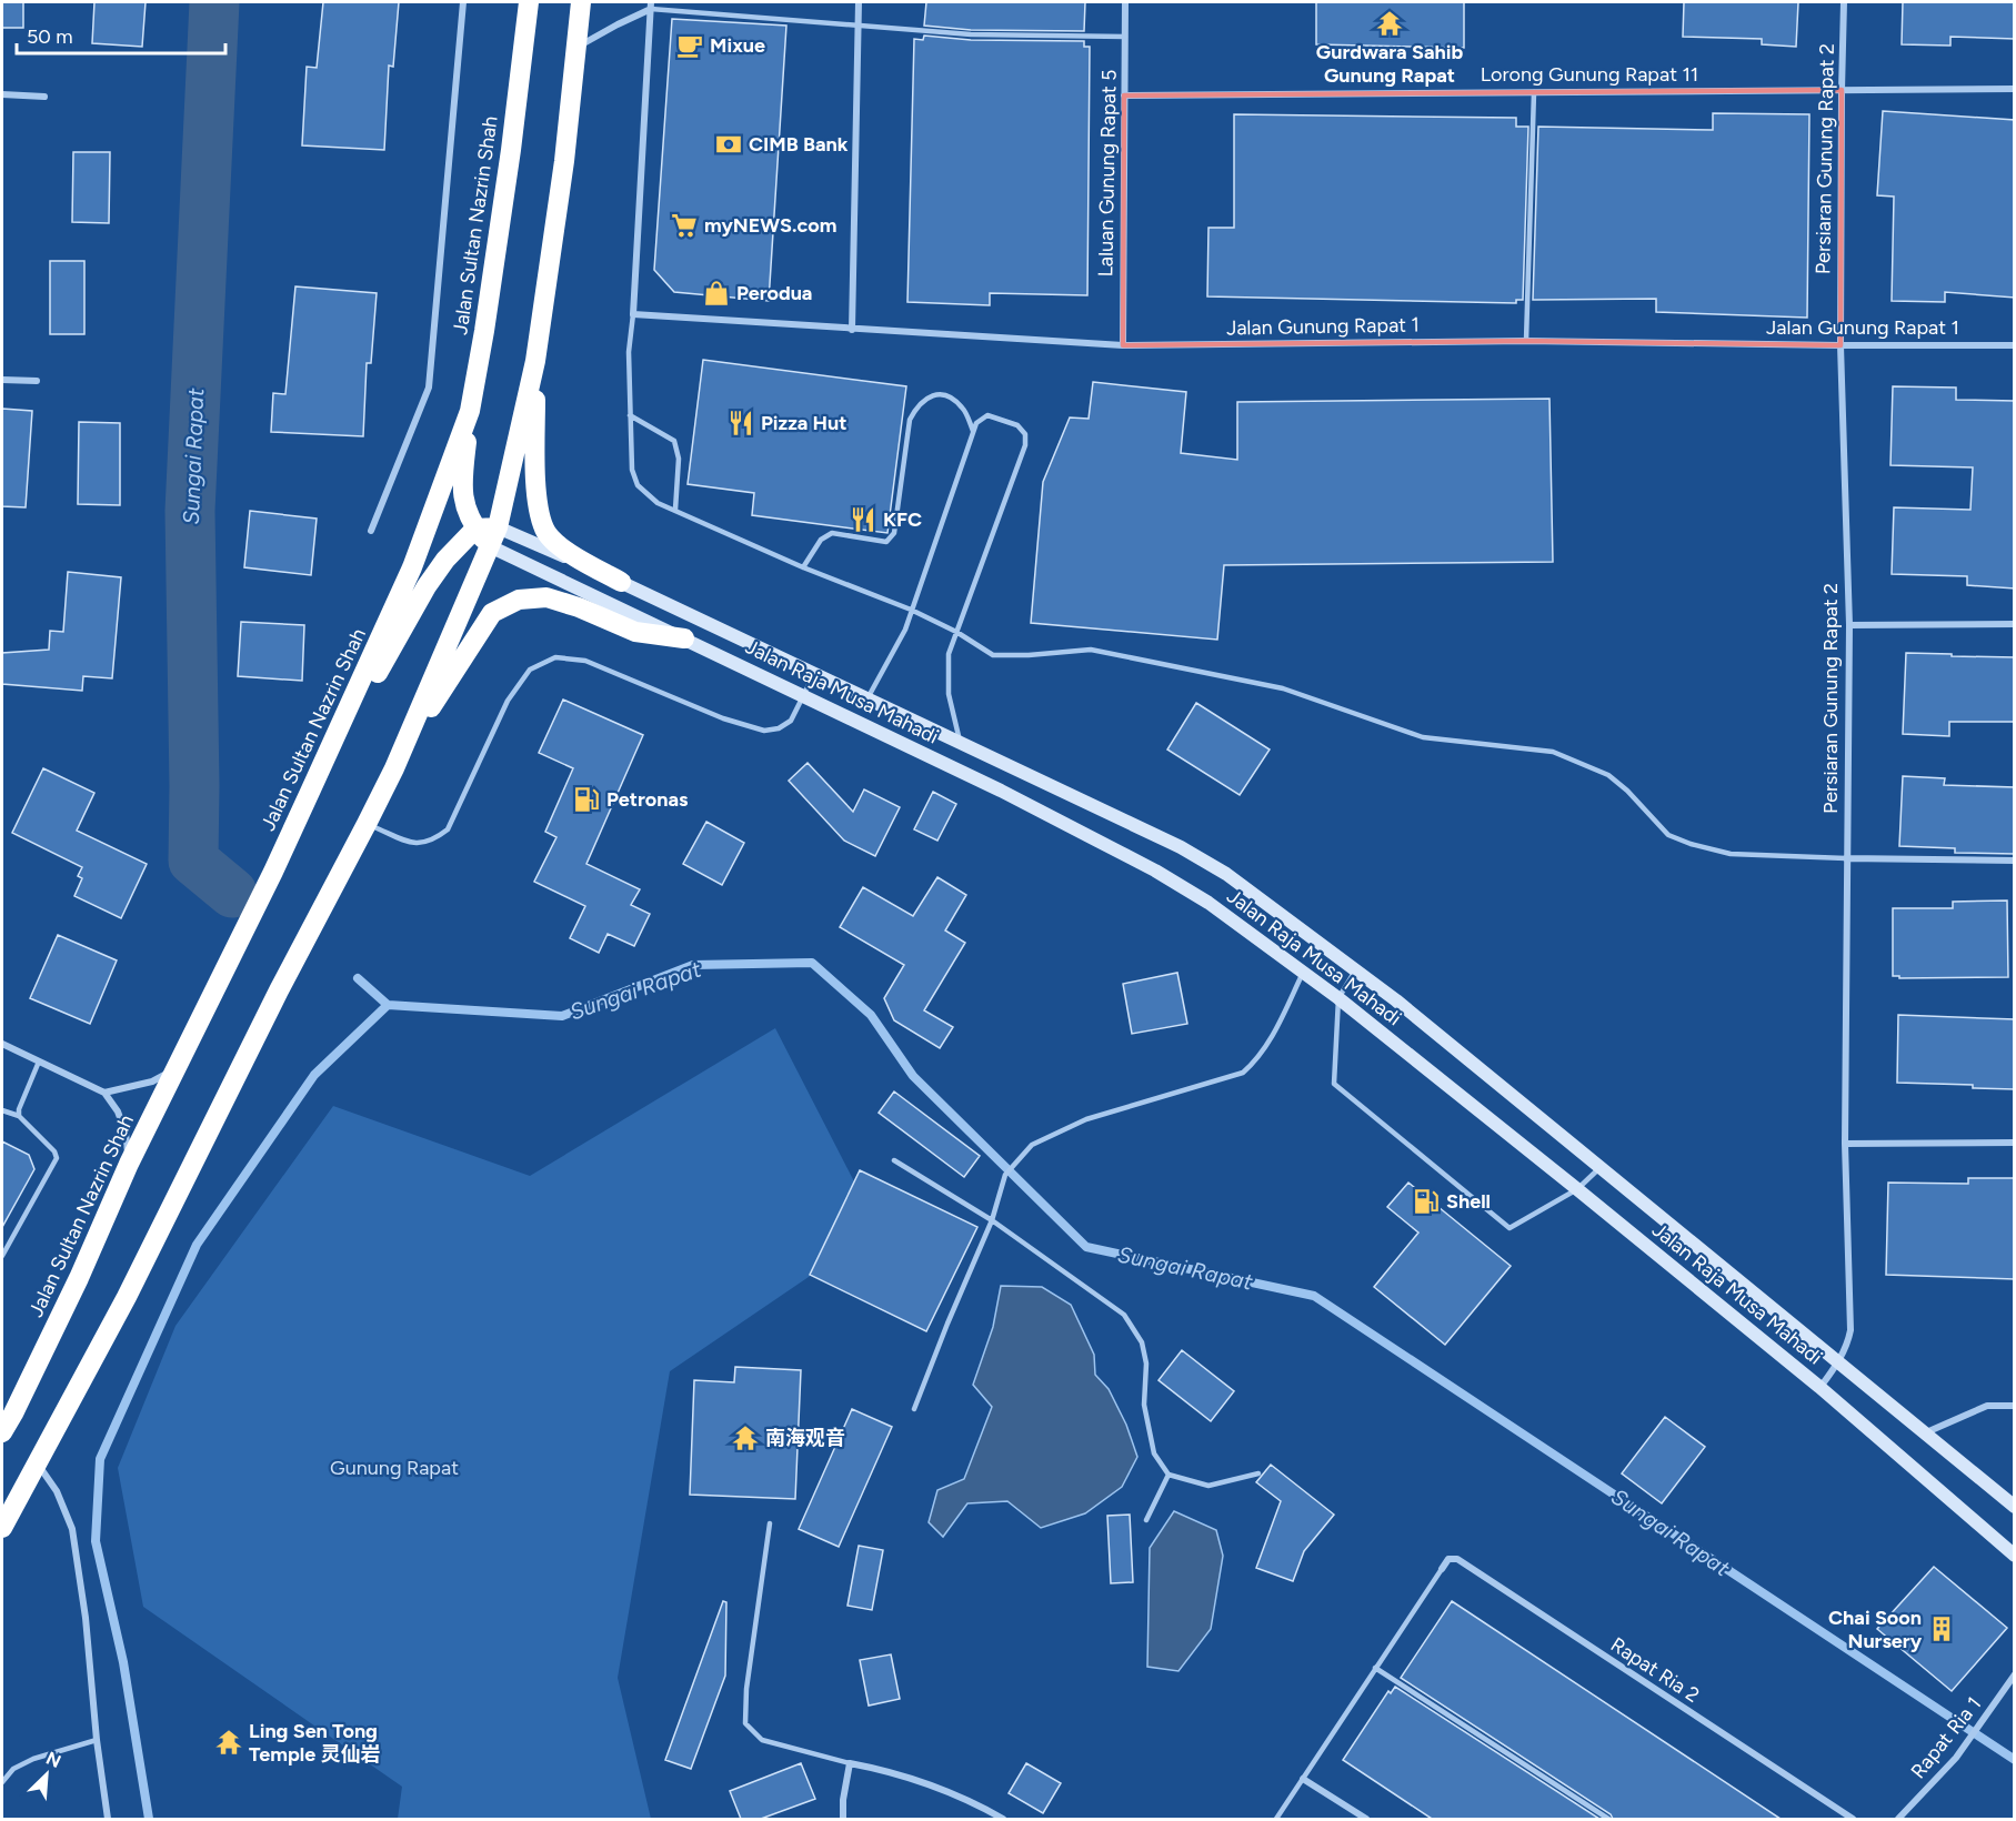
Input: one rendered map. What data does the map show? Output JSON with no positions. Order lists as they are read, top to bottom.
{
  "streets": {
    "highway": ["Jalan Sultan Nazrin Shah"],
    "main road": ["Jalan Raja Musa Mahadi"],
    "street": [
      "Lorong Gunung Rapat 11",
      "Persiaran Gunung Rapat 2",
      "Laluan Gunung Rapat 5",
      "Jalan Gunung Rapat 1",
      "Rapat Ria 2",
      "Rapat Ria 1"
    ]
  },
  "crossings": [
    ["Lorong Gunung Rapat 11", "Persiaran Gunung Rapat 2"],
    ["Lorong Gunung Rapat 11", "Laluan Gunung Rapat 5"],
    ["Persiaran Gunung Rapat 2", "Jalan Gunung Rapat 1"],
    ["Persiaran Gunung Rapat 2", "Jalan Raja Musa Mahadi"],
    ["Laluan Gunung Rapat 5", "Jalan Gunung Rapat 1"]
  ],
  "water": ["Sungai Rapat"],
  "parks": ["Gunung Rapat"],
  "places": {
    "temple": ["Gurdwara Sahib Gunung Rapat", "南海观音", "Ling Sen Tong Temple 灵仙岩"],
    "cafe": ["Mixue"],
    "bank": ["CIMB Bank"],
    "supermarket": ["myNEWS.com"],
    "shop": ["Perodua"],
    "restaurant": ["Pizza Hut", "KFC"],
    "fuel station": ["Petronas", "Shell"],
    "building": ["Chai Soon Nursery"]
  },
  "scale_bar": "50 m",
  "north": "top right"
}
